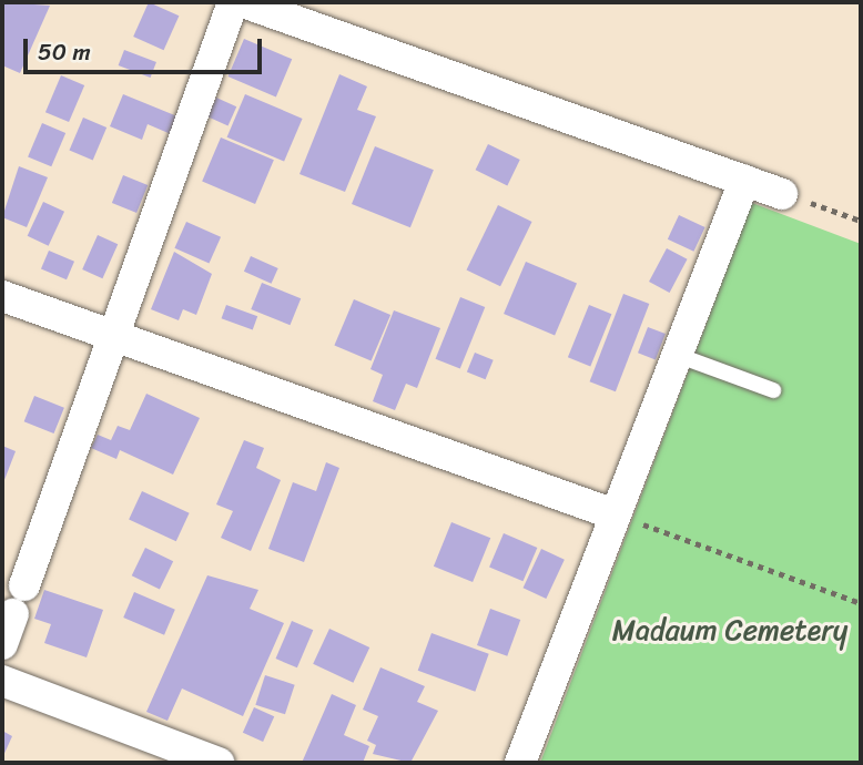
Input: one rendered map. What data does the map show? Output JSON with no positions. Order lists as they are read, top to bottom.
{
  "parks": ["Madaum Cemetery"],
  "scale_bar": "50 m"
}
